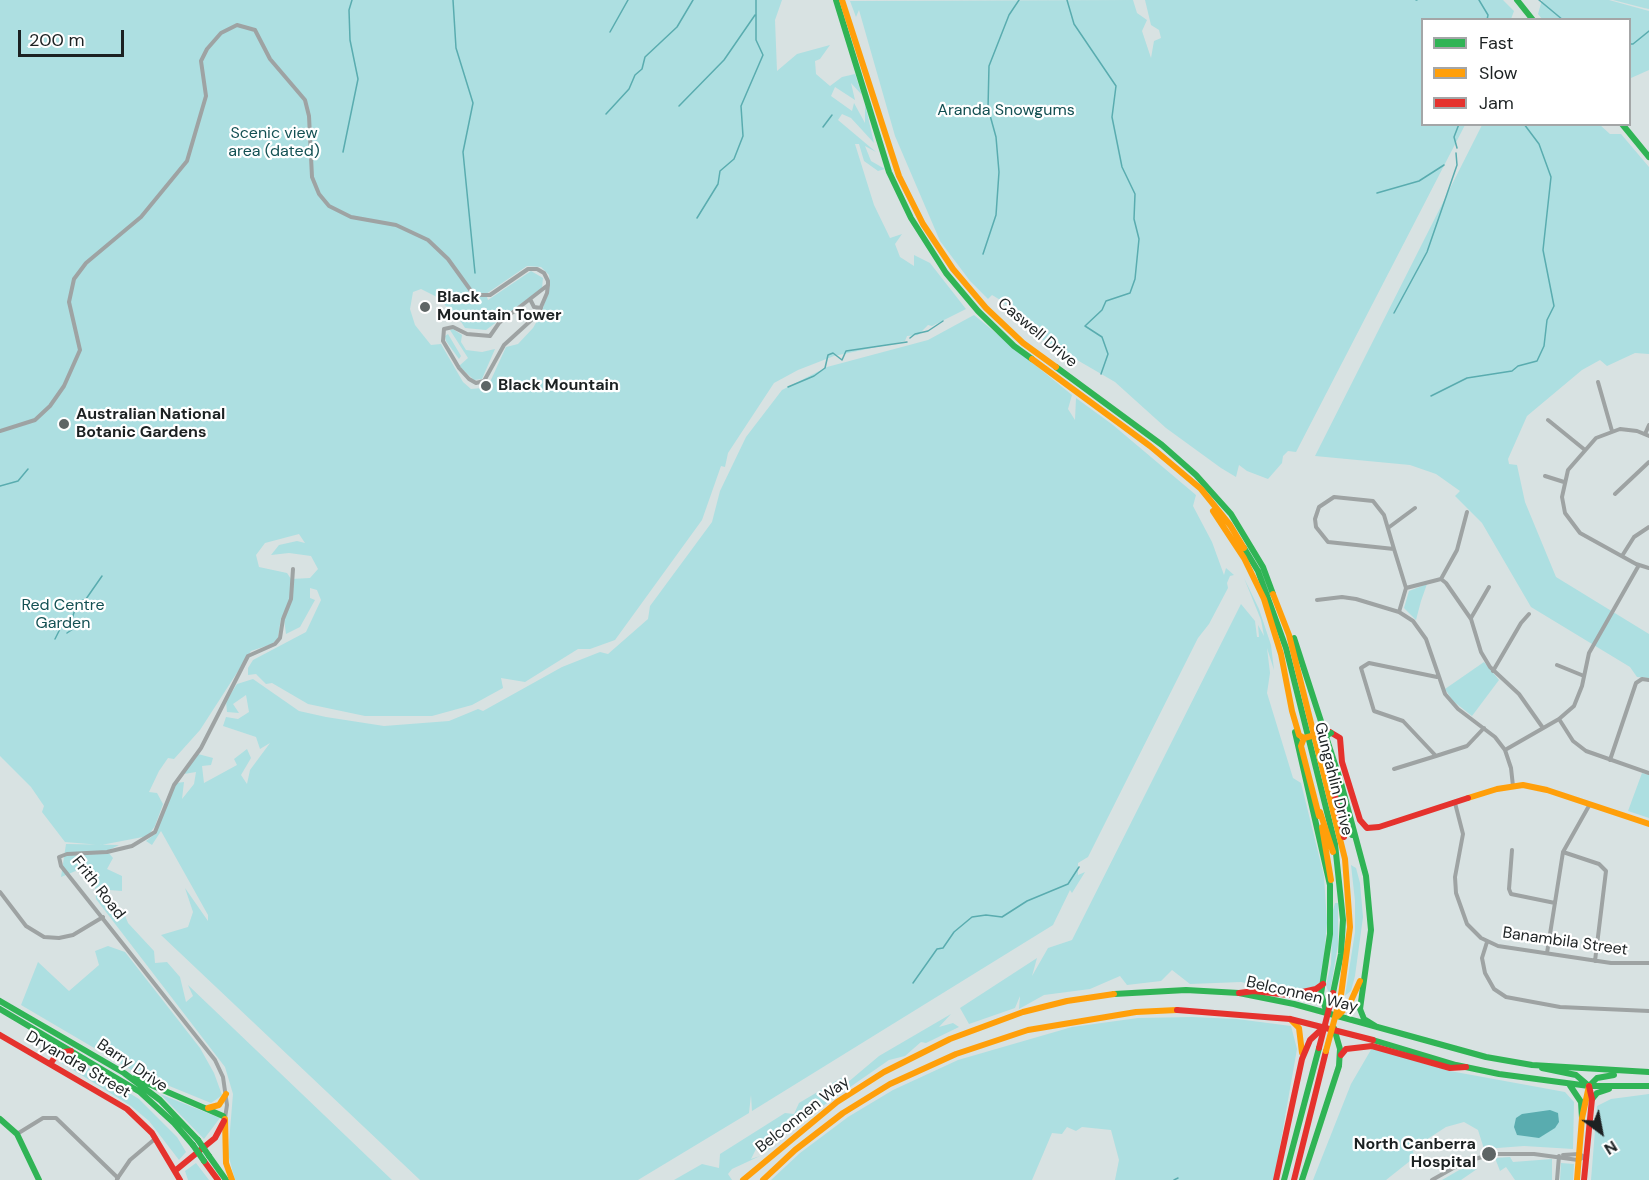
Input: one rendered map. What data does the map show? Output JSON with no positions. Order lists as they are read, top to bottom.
{
  "streets": {
    "main road": [
      "Caswell Drive",
      "Gungahlin Drive",
      "Frith Road",
      "Belconnen Way",
      "Dryandra Street",
      "Barry Drive"
    ],
    "street": ["Banambila Street"]
  },
  "crossings": [
    ["Caswell Drive", "Gungahlin Drive"],
    ["Frith Road", "Dryandra Street"]
  ],
  "parks": ["Aranda Snowgums", "Scenic view area (dated)", "Red Centre Garden"],
  "places": [
    "Black Mountain Tower",
    "Black Mountain",
    "Australian National Botanic Gardens",
    "North Canberra Hospital"
  ],
  "legend": ["Fast", "Slow", "Jam"],
  "scale_bar": "200 m",
  "north": "bottom right"
}
